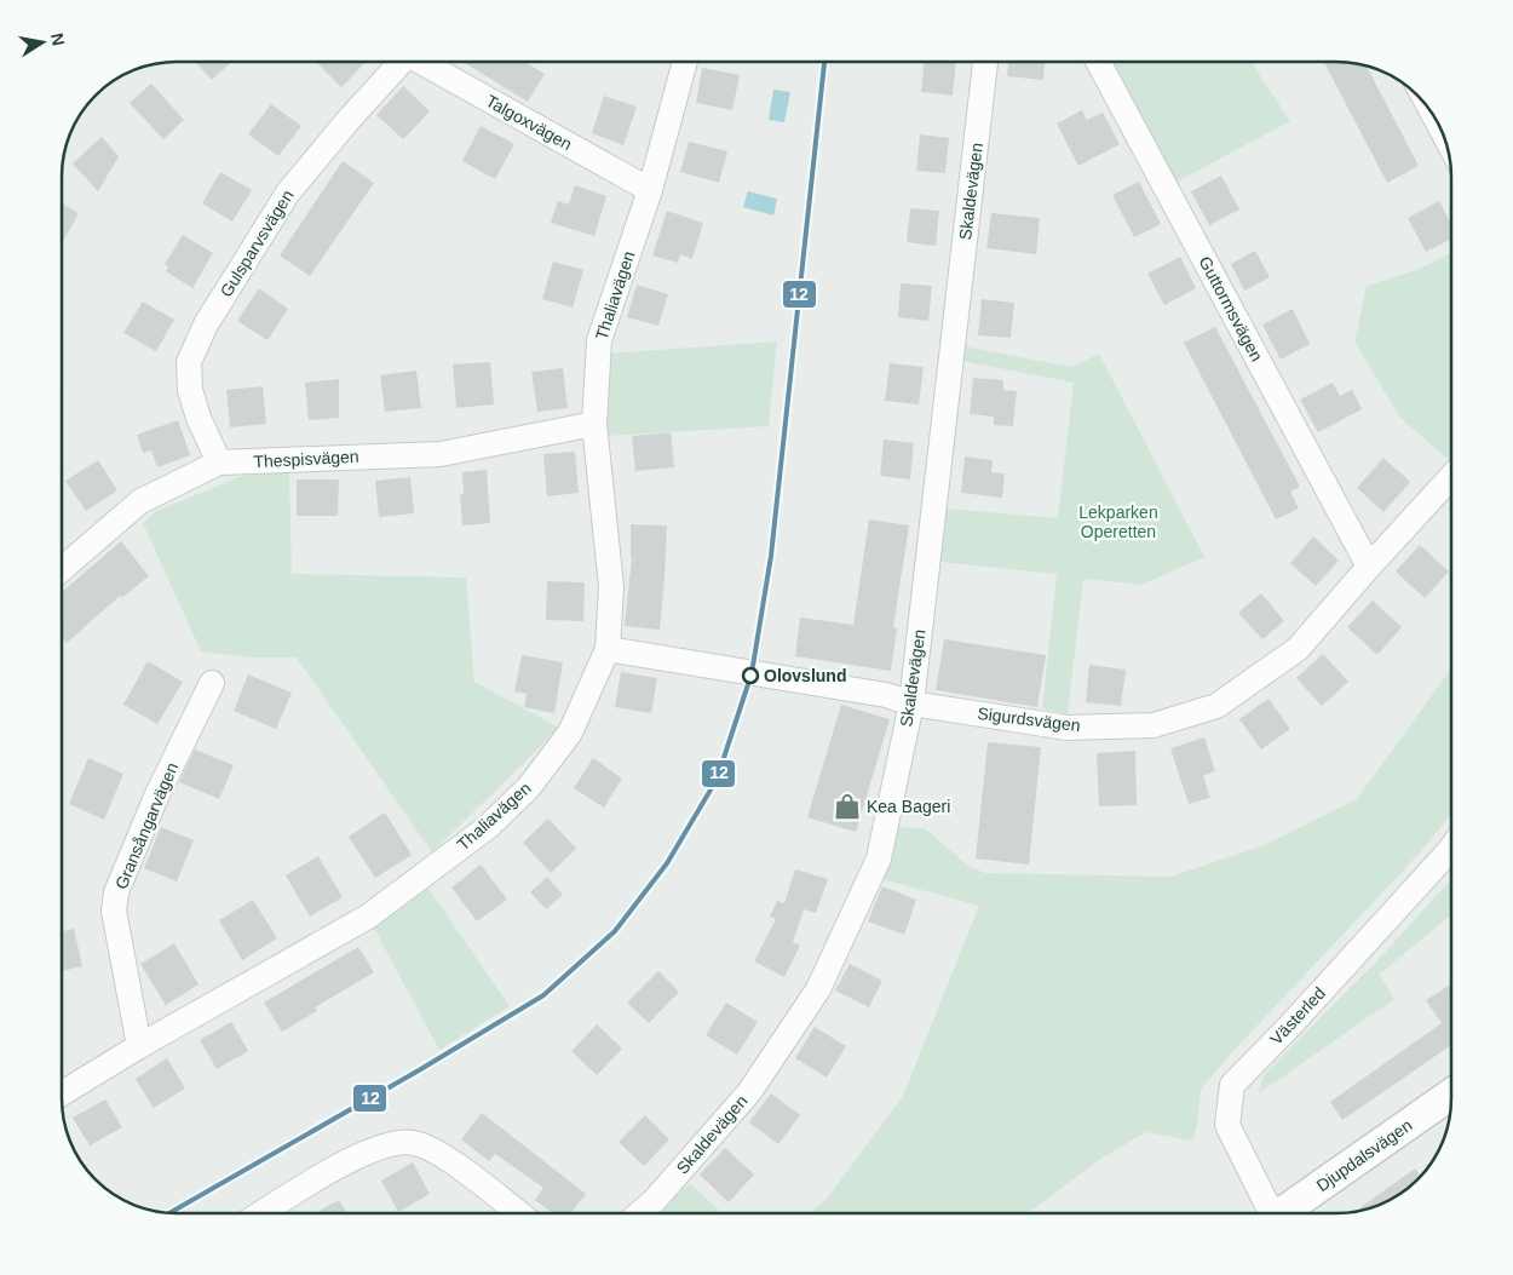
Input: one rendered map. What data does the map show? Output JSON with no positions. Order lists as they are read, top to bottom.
{
  "streets": {
    "street": [
      "Talgoxvägen",
      "Skaldevägen",
      "Gulsparvsvägen",
      "Thaliavägen",
      "Guttormsvägen",
      "Thespisvägen",
      "Sigurdsvägen",
      "Gransångarvägen",
      "Västerled",
      "Djupdalsvägen"
    ]
  },
  "crossings": [
    ["Talgoxvägen", "Thaliavägen"],
    ["Skaldevägen", "Sigurdsvägen"],
    ["Gulsparvsvägen", "Thespisvägen"],
    ["Thaliavägen", "Thespisvägen"],
    ["Thaliavägen", "Sigurdsvägen"],
    ["Thaliavägen", "Gransångarvägen"],
    ["Guttormsvägen", "Sigurdsvägen"]
  ],
  "parks": ["Lekparken Operetten"],
  "places": {
    "other": ["Olovslund"],
    "shop": ["Kea Bageri"]
  },
  "lines": ["transit line 12"],
  "north": "right"
}
